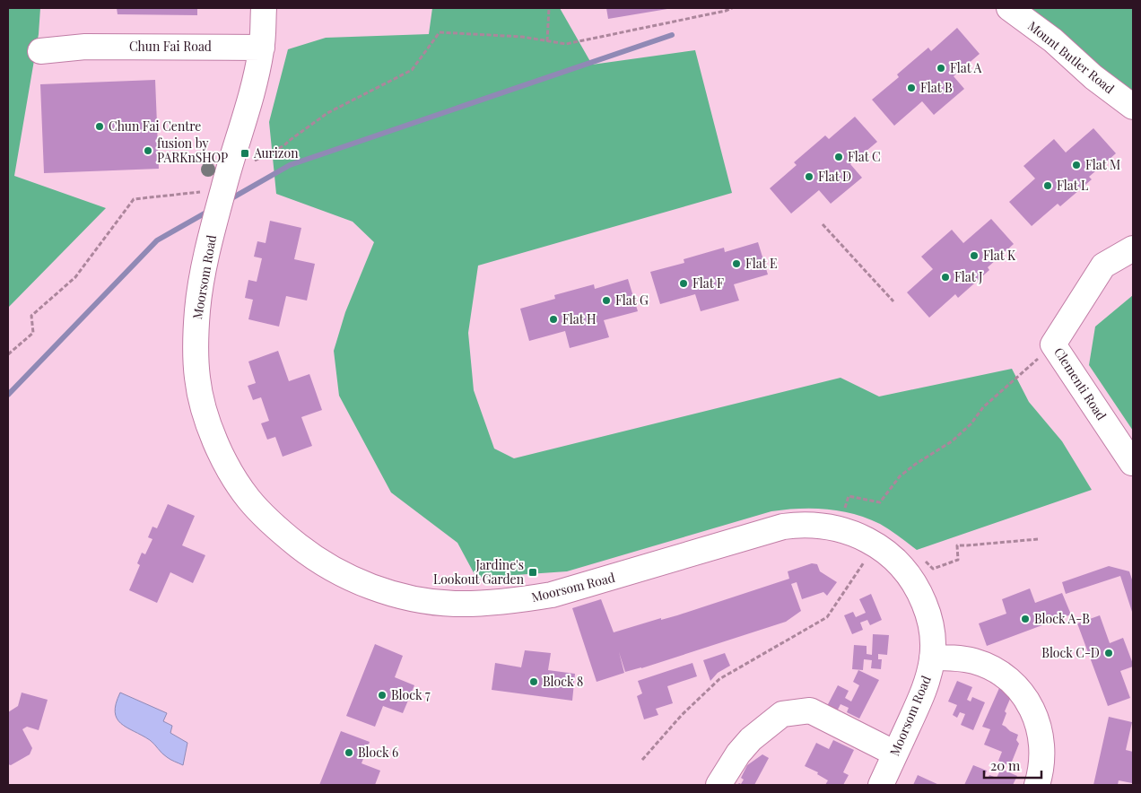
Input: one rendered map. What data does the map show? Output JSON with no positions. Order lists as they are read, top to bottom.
{
  "streets": {
    "street": [
      "Chun Fai Road",
      "Mount Butler Road",
      "Moorsom Road",
      "Clementi Road"
    ]
  },
  "crossings": [
    ["Chun Fai Road", "Moorsom Road"]
  ],
  "places": {
    "other": [
      "Flat A",
      "Flat B",
      "Chun Fai Centre",
      "fusion by PARKnSHOP",
      "Flat C",
      "Flat M",
      "Flat D",
      "Flat L",
      "Flat K",
      "Flat E",
      "Flat J",
      "Flat F",
      "Flat G",
      "Flat H",
      "Block A-B",
      "Block C-D",
      "Block 8",
      "Block 7",
      "Block 6"
    ],
    "transit": ["Aurizon", "Jardine's Lookout Garden"]
  },
  "scale_bar": "20 m"
}
